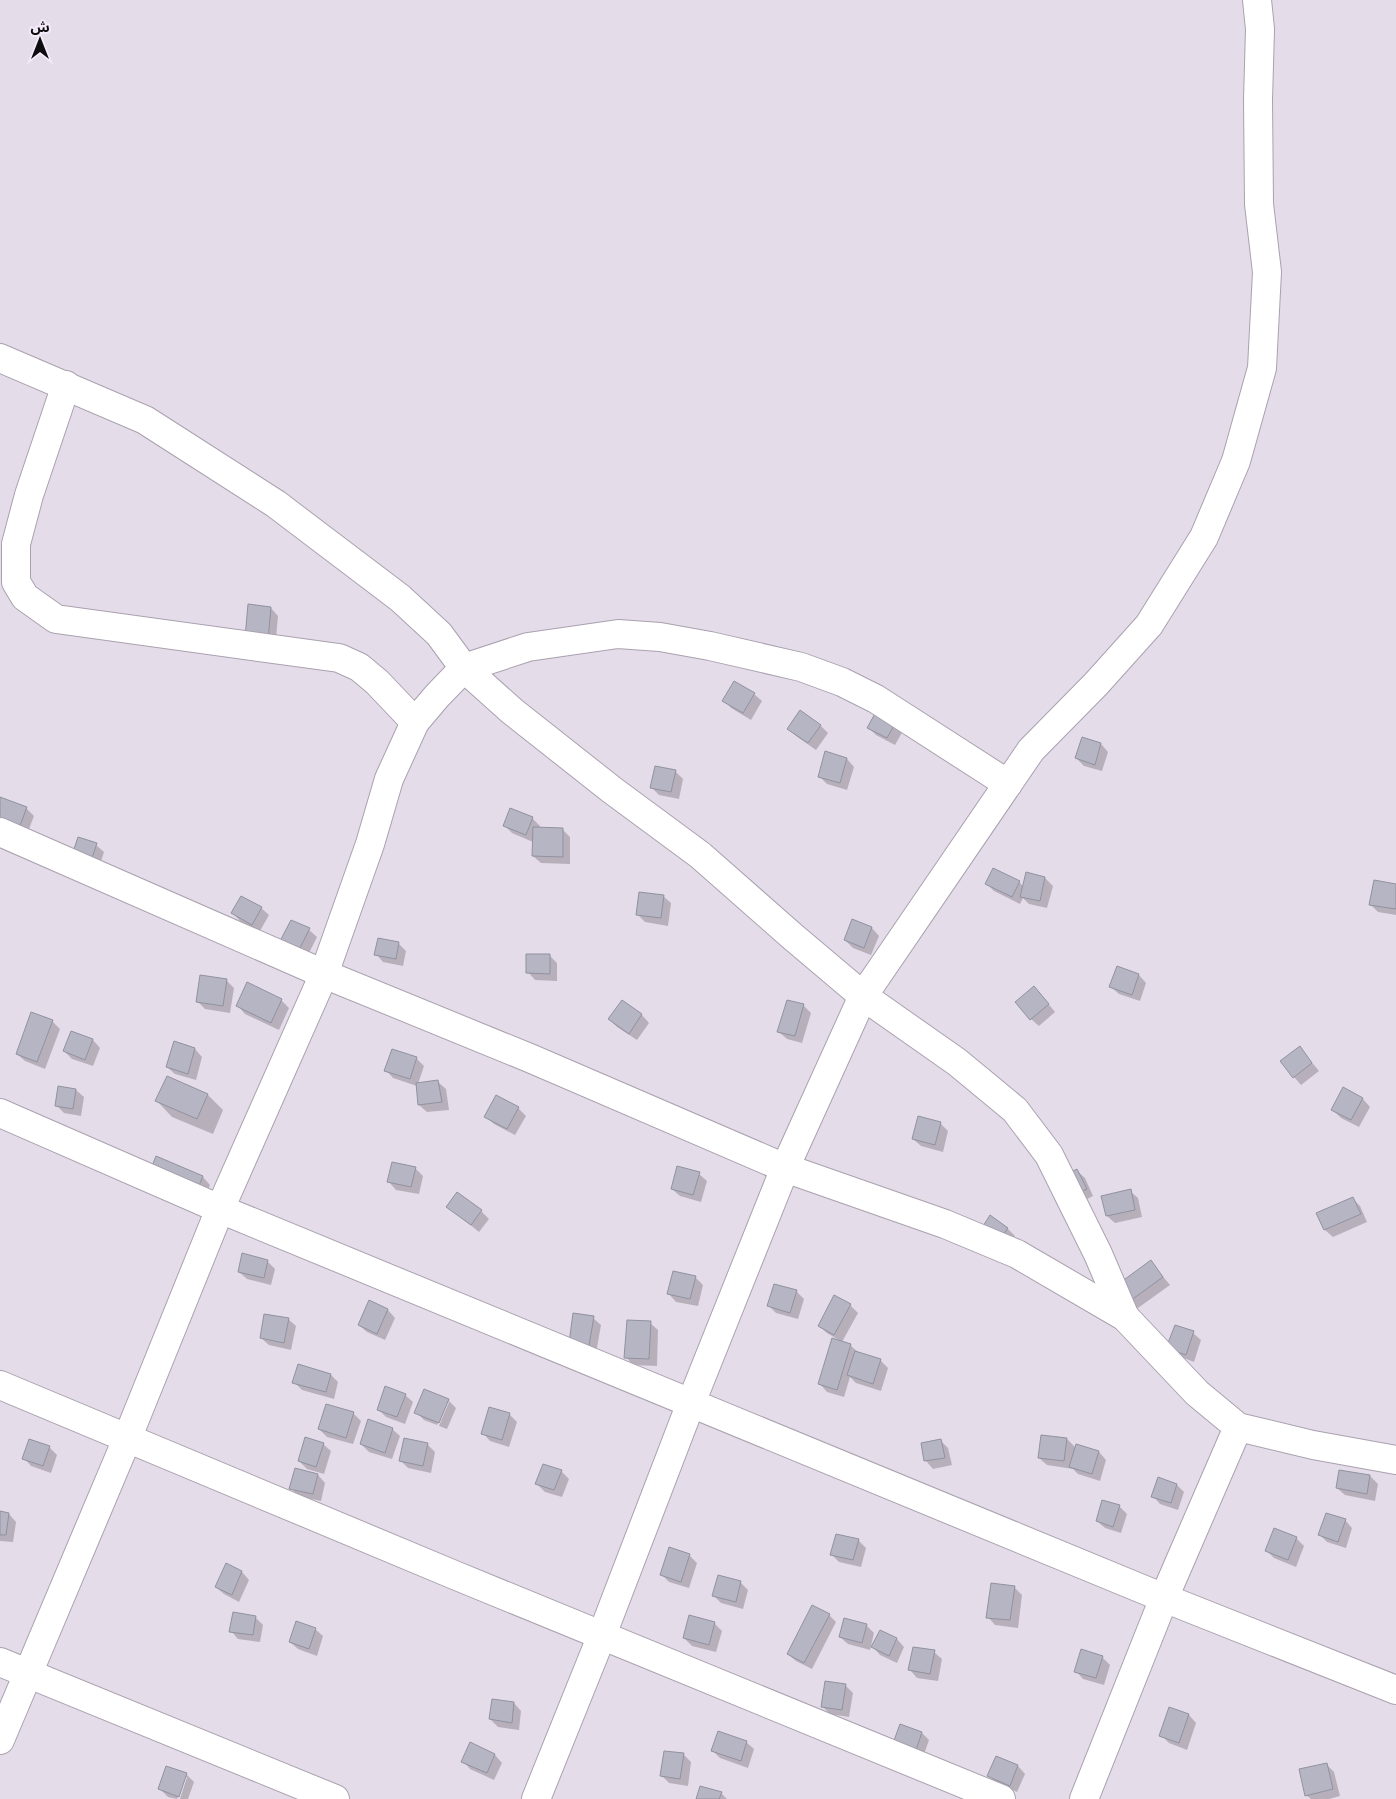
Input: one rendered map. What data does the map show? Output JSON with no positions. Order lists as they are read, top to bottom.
{
  "north": "top"
}
